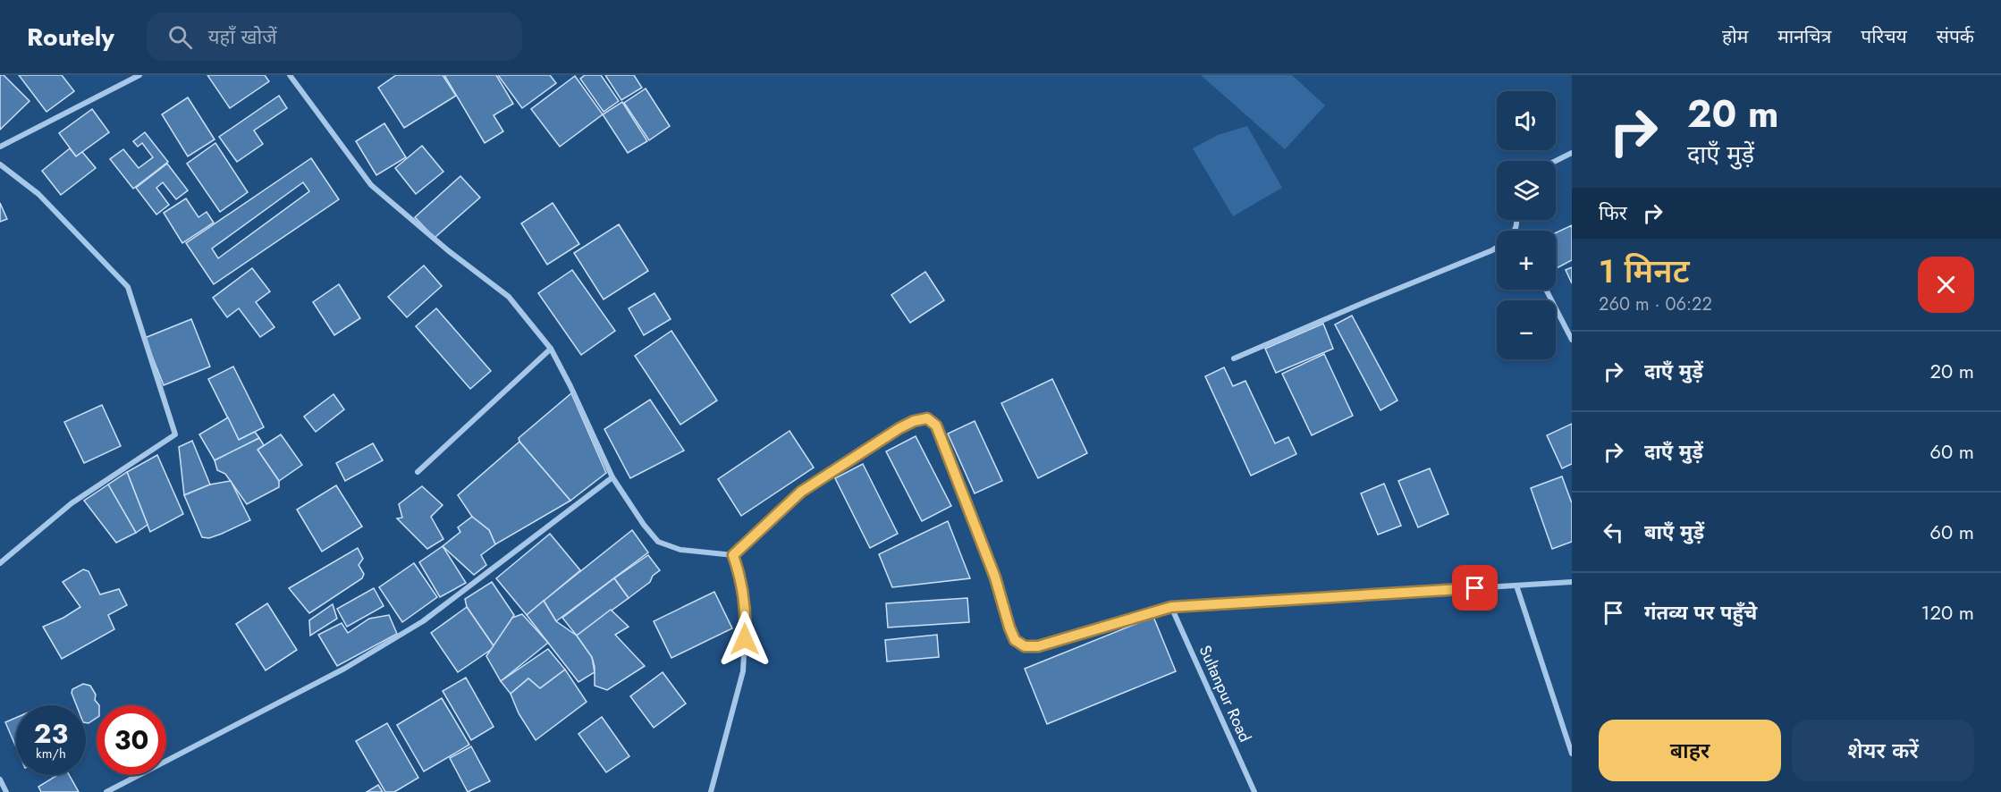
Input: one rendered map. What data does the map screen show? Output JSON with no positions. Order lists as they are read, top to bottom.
{
  "streets": {
    "street": ["Sultanpur Road"]
  },
  "page": {
    "header": "Routely",
    "search": "यहाँ खोजें",
    "nav": [
      "होम",
      "मानचित्र",
      "परिचय",
      "संपर्क"
    ],
    "turn": ["20 m", "दाएँ मुड़ें"],
    "map_buttons": ["+", "−"],
    "then": "फिर",
    "heading": ["1 मिनट", "260 m · 06:22"],
    "list": [
      {
        "name": "दाएँ मुड़ें",
        "value": "20 m"
      },
      {
        "name": "दाएँ मुड़ें",
        "value": "60 m"
      },
      {
        "name": "बाएँ मुड़ें",
        "value": "60 m"
      },
      {
        "name": "गंतव्य पर पहुँचे",
        "value": "120 m"
      }
    ],
    "speed": "23 km/h",
    "limit": "30",
    "buttons": ["बाहर", "शेयर करें"]
  }
}
